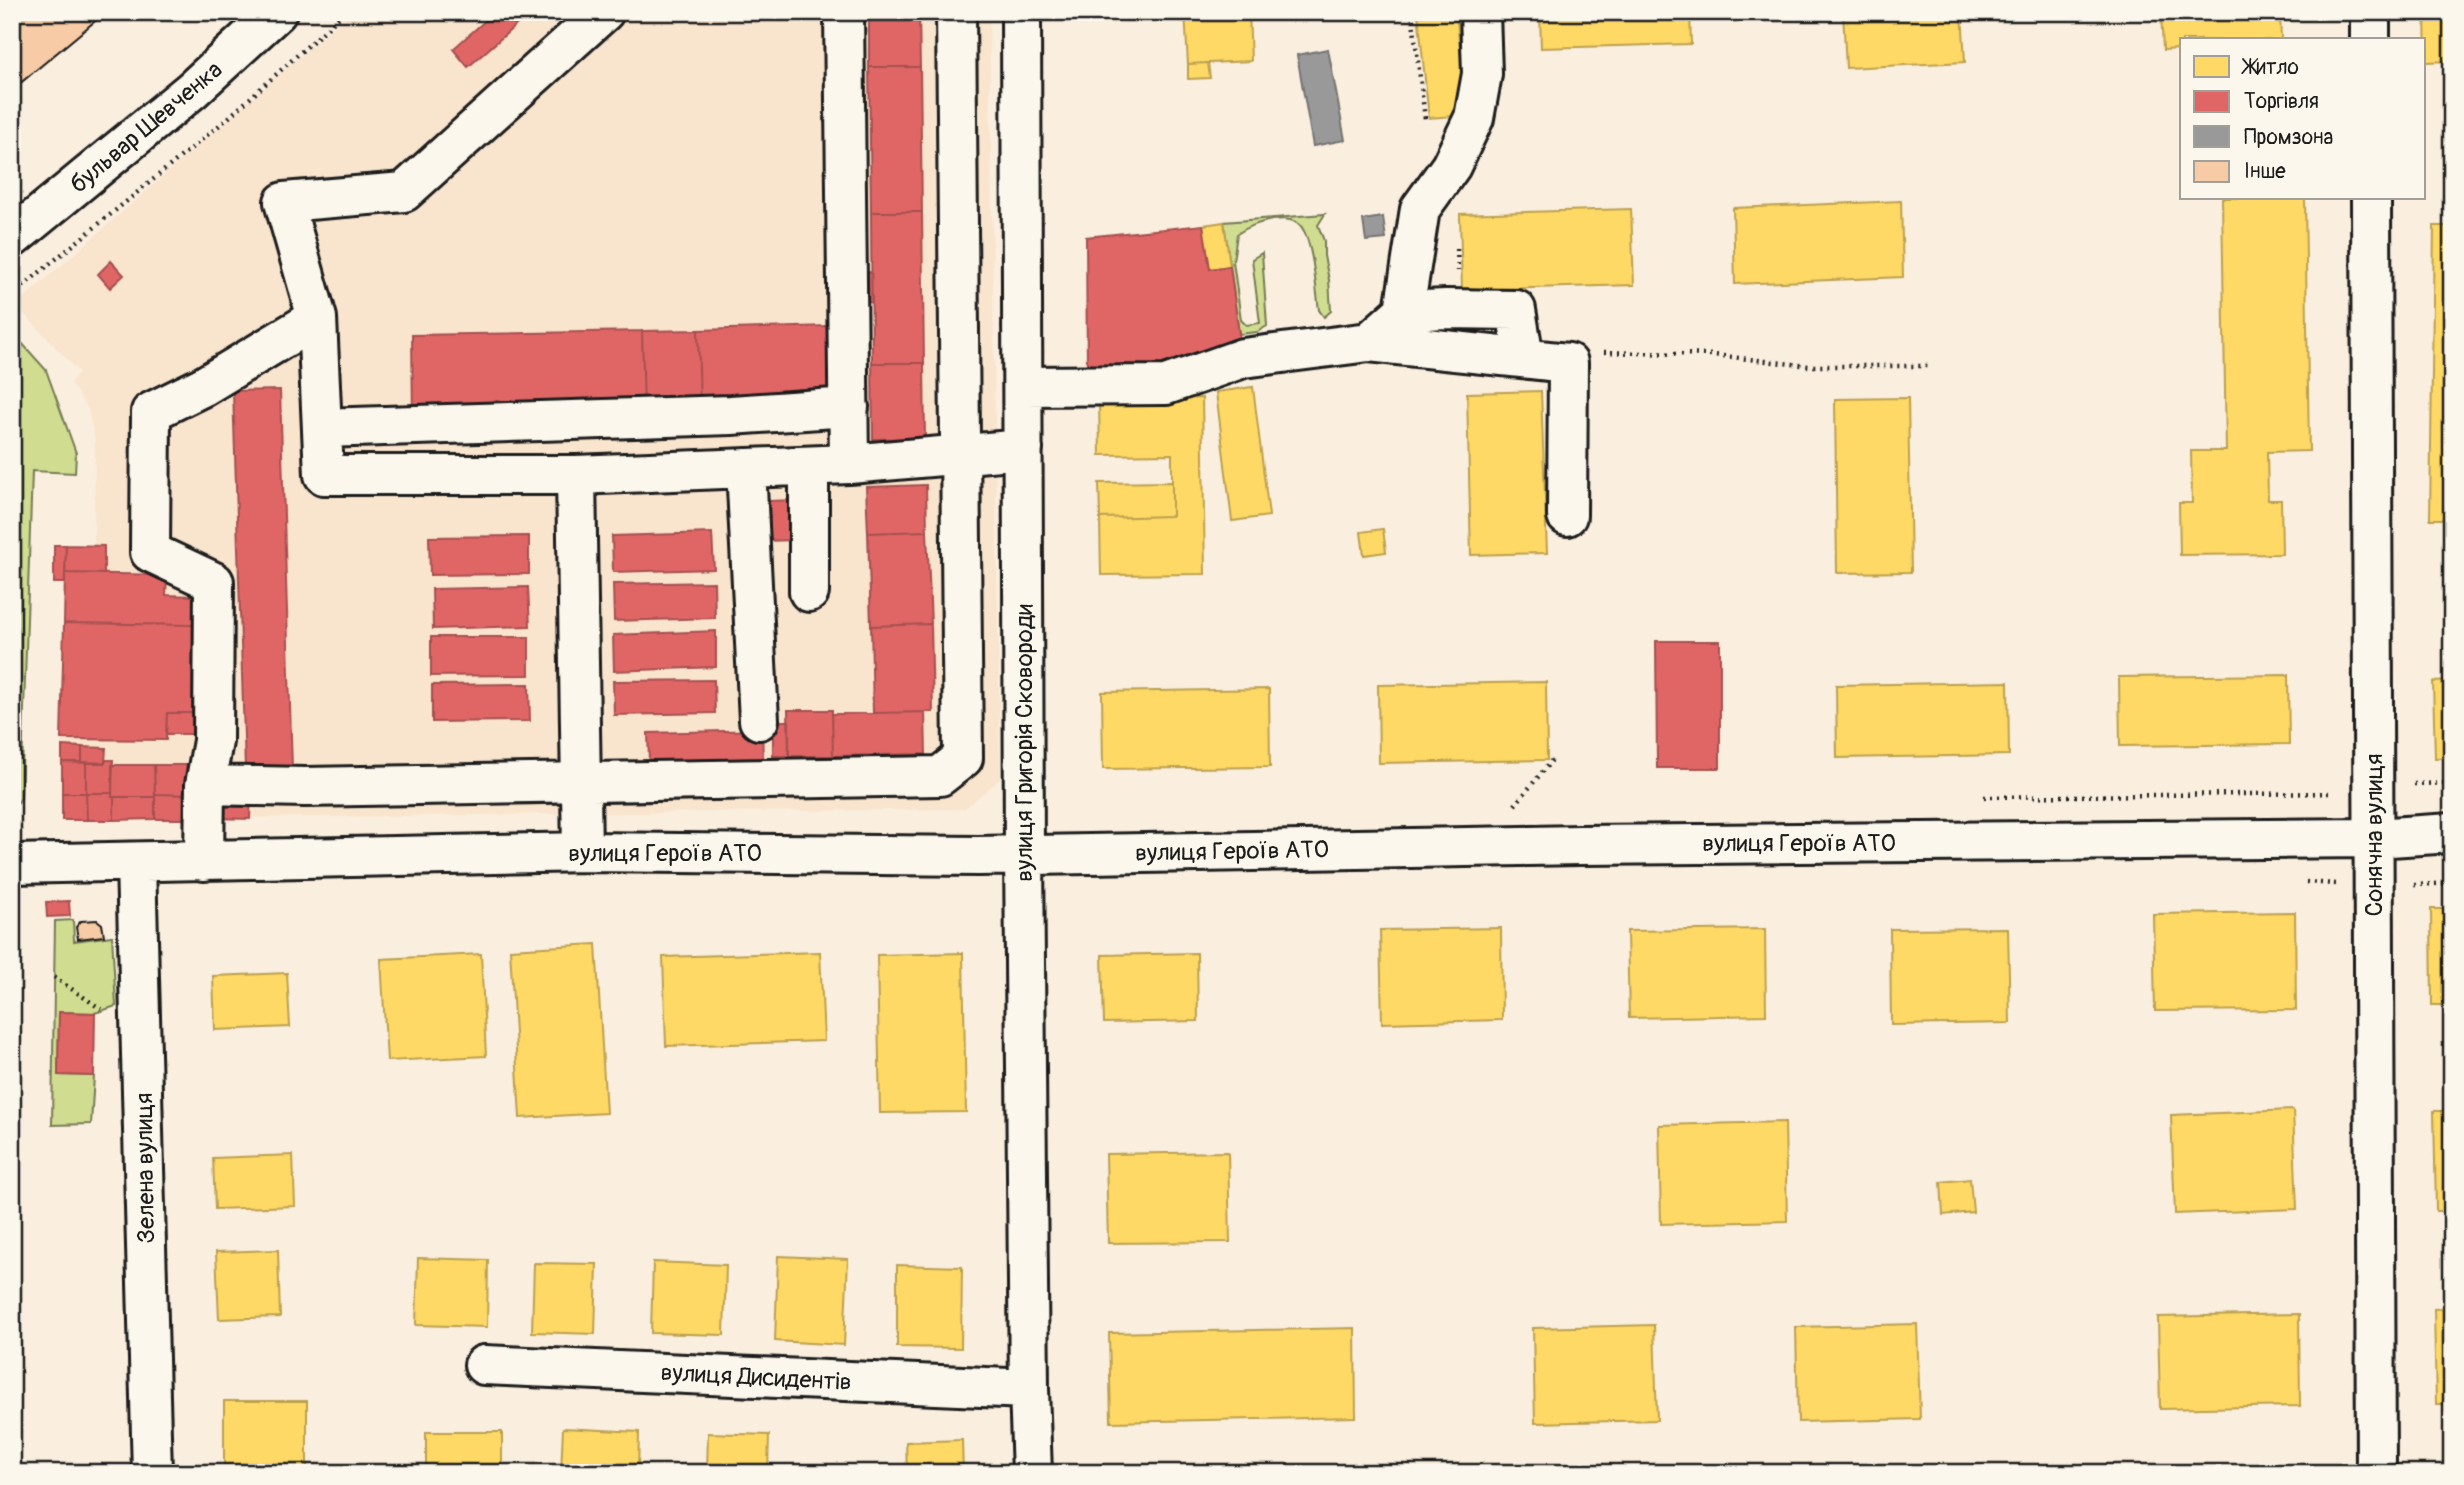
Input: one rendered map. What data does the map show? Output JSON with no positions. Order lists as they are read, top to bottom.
{
  "streets": {
    "street": [
      "бульвар Шевченка",
      "вулиця Григорія Сковороди",
      "Сонячна вулиця",
      "вулиця Героїв АТО",
      "Зелена вулиця",
      "вулиця Дисидентів"
    ]
  },
  "crossings": [
    ["вулиця Григорія Сковороди", "вулиця Героїв АТО"],
    ["вулиця Григорія Сковороди", "вулиця Дисидентів"],
    ["Сонячна вулиця", "вулиця Героїв АТО"],
    ["вулиця Героїв АТО", "Зелена вулиця"]
  ],
  "legend": [
    "Житло",
    "Торгівля",
    "Промзона",
    "Інше"
  ]
}
